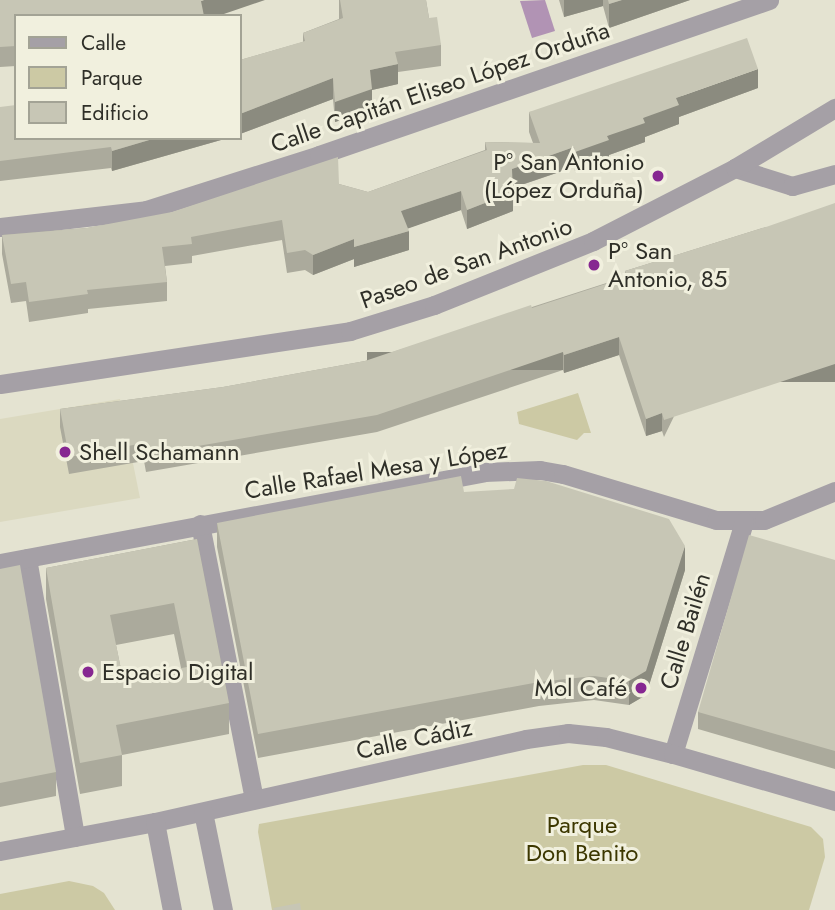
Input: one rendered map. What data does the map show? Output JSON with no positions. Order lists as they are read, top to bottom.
{
  "streets": {
    "street": [
      "Calle Capitán Eliseo López Orduña",
      "Paseo de San Antonio",
      "Calle Rafael Mesa y López",
      "Calle Bailén",
      "Calle Cádiz"
    ]
  },
  "crossings": [
    ["Calle Rafael Mesa y López", "Calle Bailén"],
    ["Calle Bailén", "Calle Cádiz"]
  ],
  "parks": ["Parque Don Benito"],
  "places": [
    "Pº San Antonio (López Orduña)",
    "Pº San Antonio, 85",
    "Shell Schamann",
    "Espacio Digital",
    "Mol Café"
  ],
  "legend": ["Calle", "Parque", "Edificio"]
}
